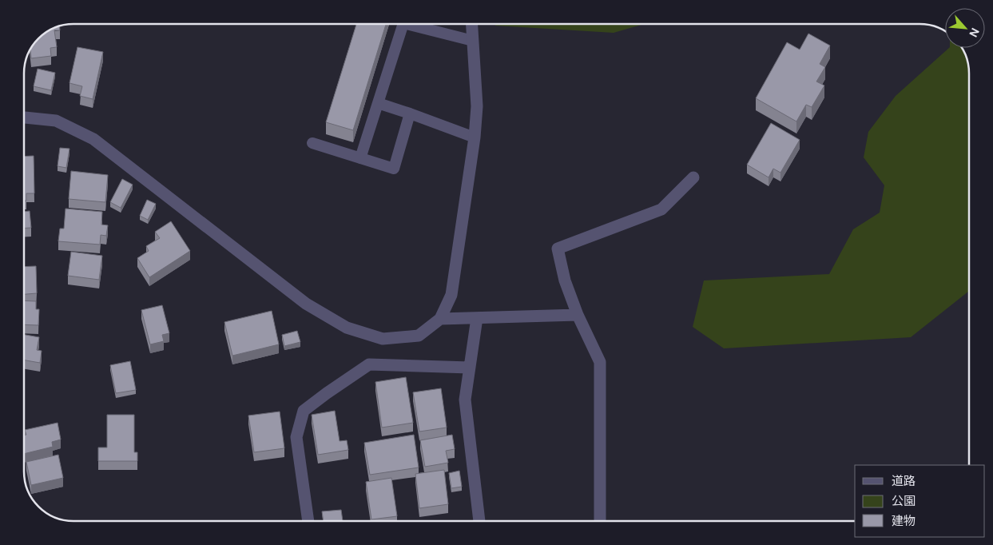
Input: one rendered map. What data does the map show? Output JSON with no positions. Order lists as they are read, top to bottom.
{
  "legend": ["道路", "公園", "建物"],
  "north": "bottom right"
}
